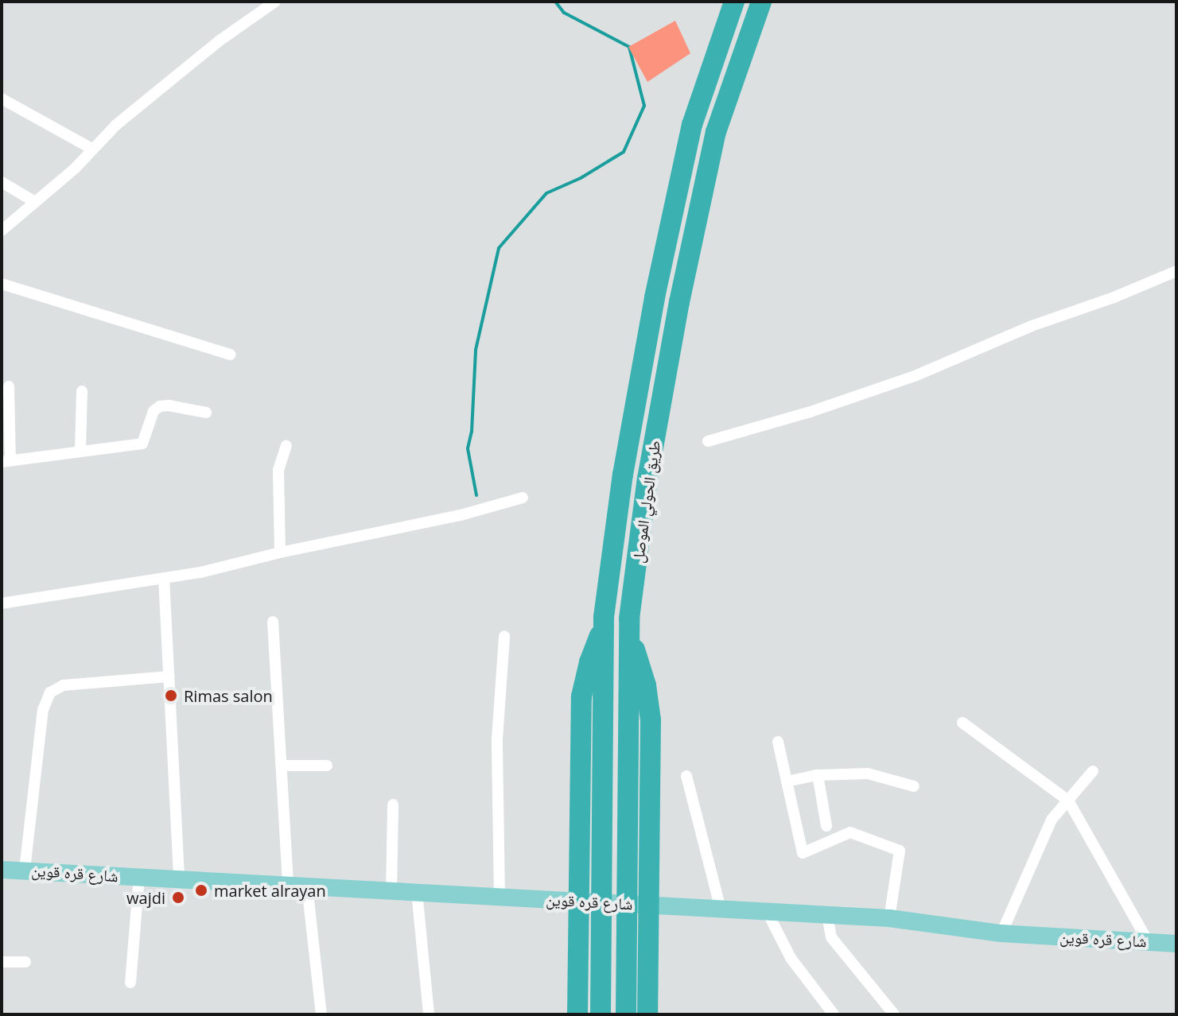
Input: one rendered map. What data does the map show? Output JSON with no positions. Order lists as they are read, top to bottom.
{
  "streets": {
    "highway": ["طريق الحولي الموصل"],
    "main road": ["شارع قره قوين"]
  },
  "places": ["Rimas salon", "market alrayan", "wajdi"]
}
